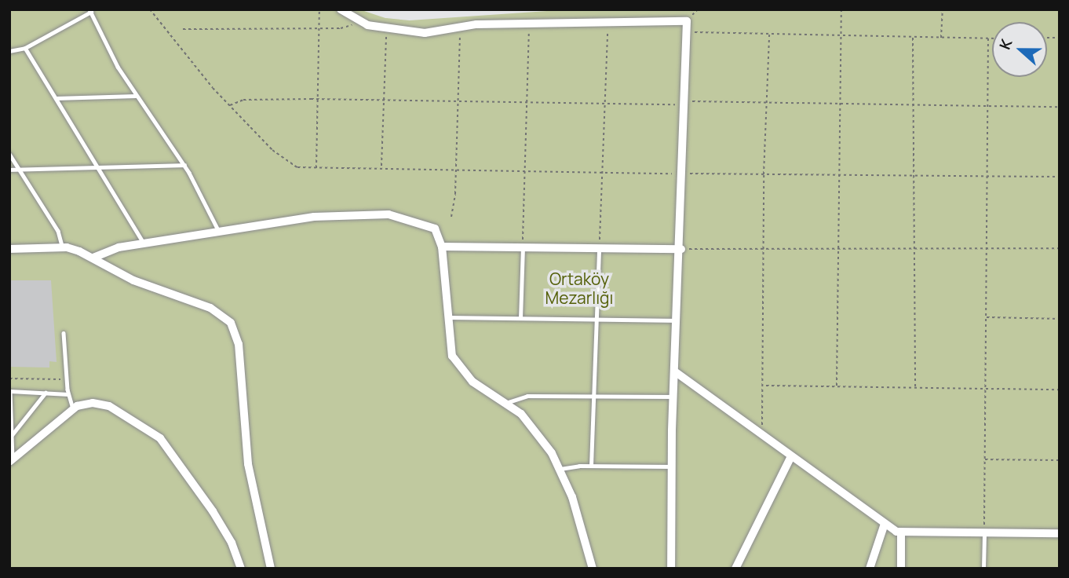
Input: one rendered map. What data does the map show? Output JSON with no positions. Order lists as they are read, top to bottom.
{
  "parks": ["Ortaköy Mezarlığı"],
  "north": "left"
}
